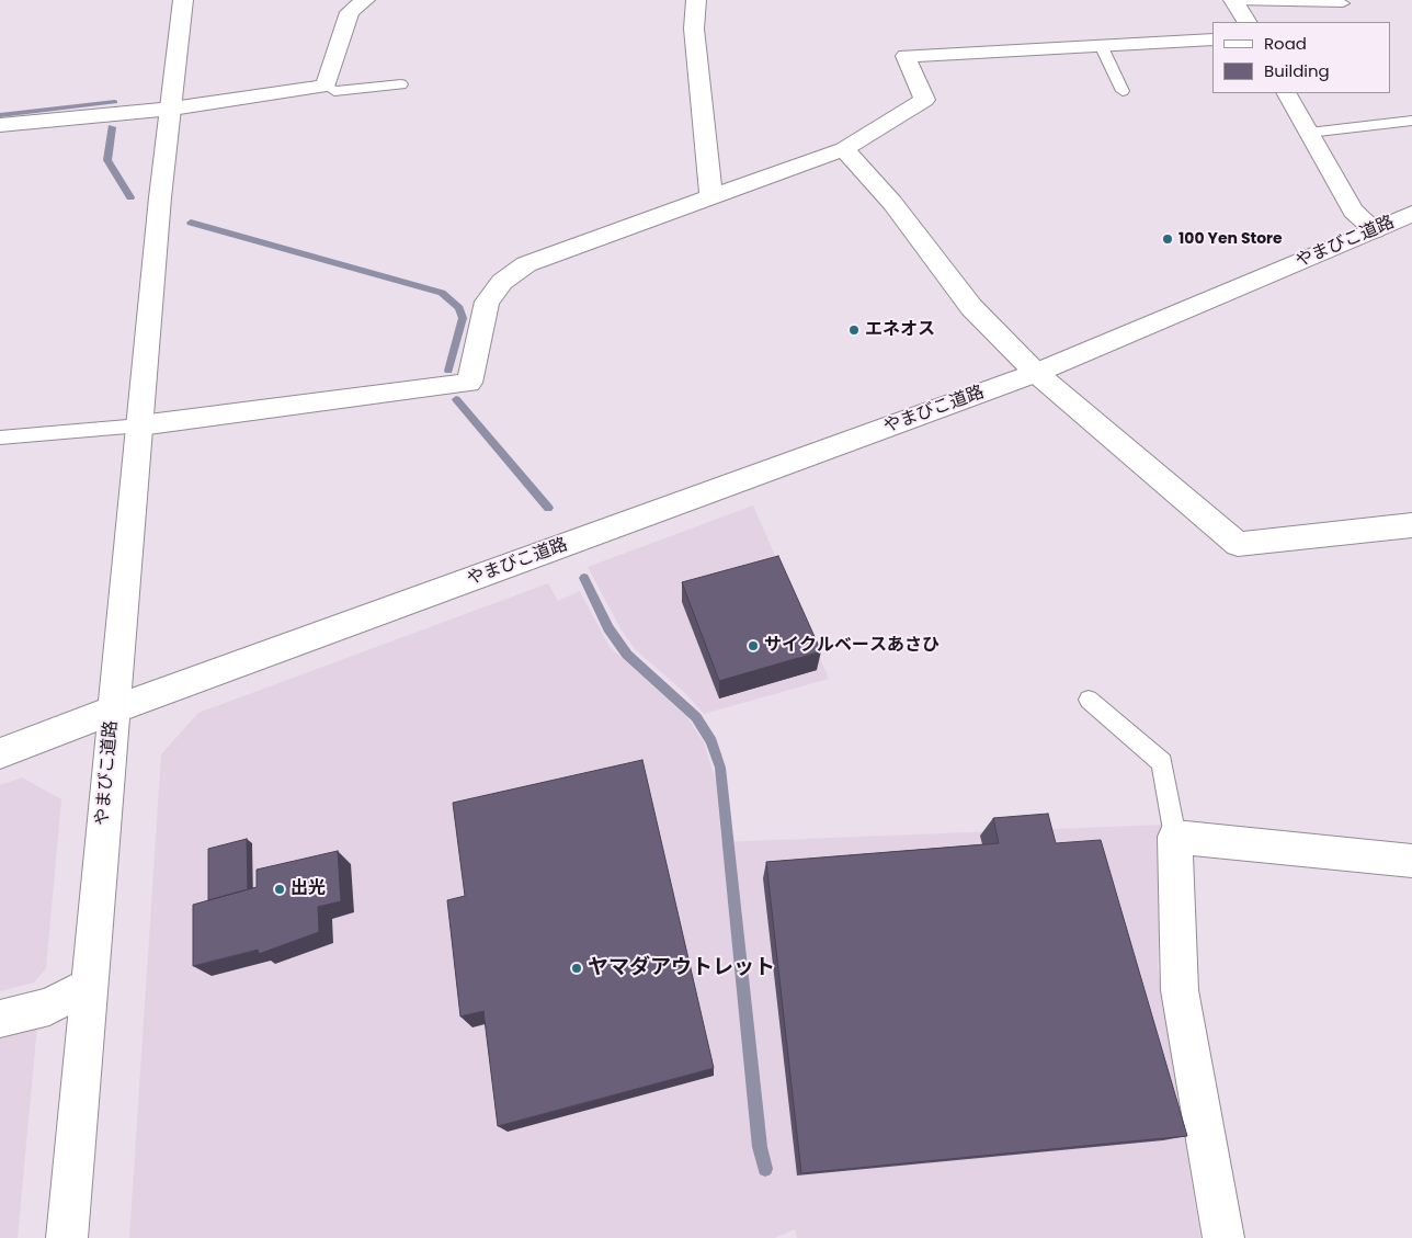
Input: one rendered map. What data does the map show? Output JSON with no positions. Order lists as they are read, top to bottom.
{
  "streets": {
    "street": ["やまびこ道路"]
  },
  "places": [
    "100 Yen Store",
    "エネオス",
    "サイクルベースあさひ",
    "出光",
    "ヤマダアウトレット"
  ],
  "legend": ["Road", "Building"]
}
